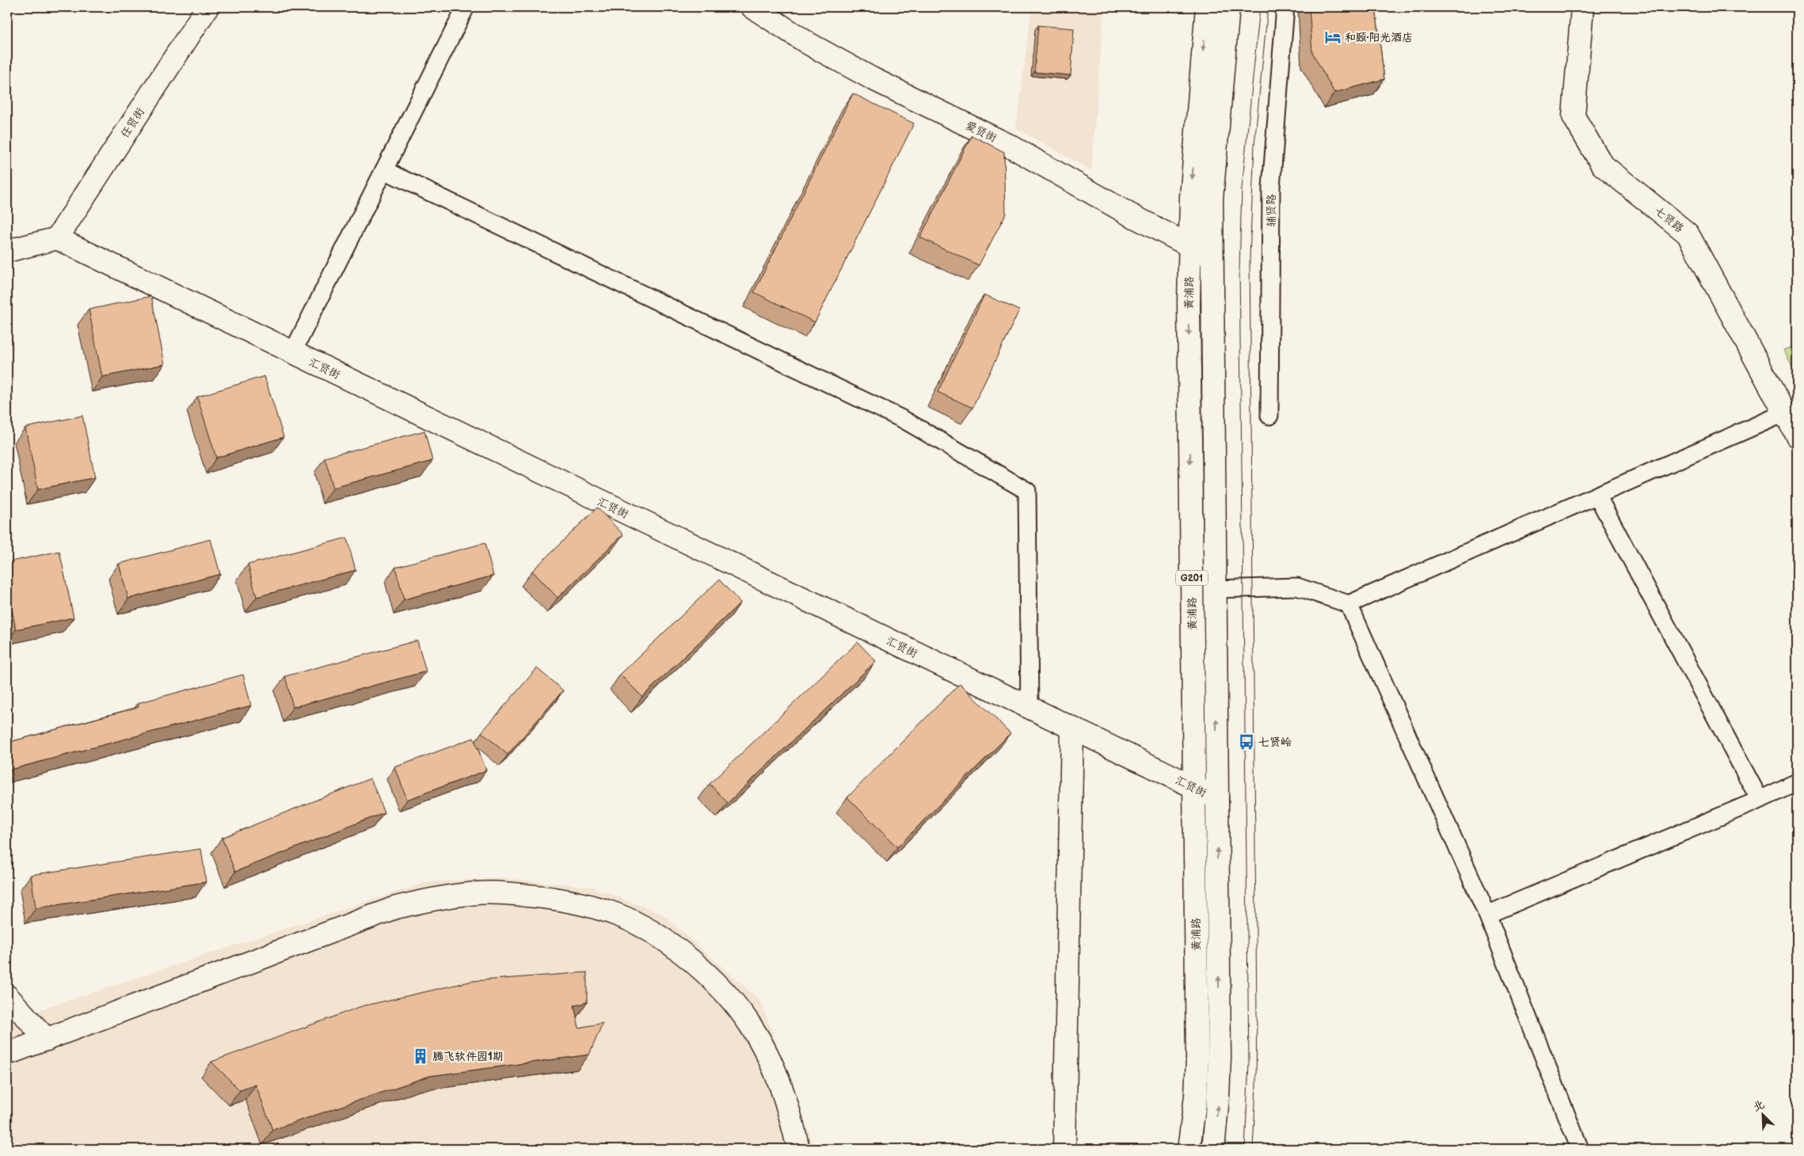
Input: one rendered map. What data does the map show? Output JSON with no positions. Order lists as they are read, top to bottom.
{
  "streets": {
    "main road": [
      "任贤街",
      "爱贤街",
      "七贤路",
      "黄浦路",
      "汇贤街",
      "G201"
    ],
    "street": ["辅贤路"]
  },
  "crossings": [
    ["任贤街", "汇贤街"],
    ["爱贤街", "黄浦路"],
    ["黄浦路", "汇贤街"]
  ],
  "places": {
    "hotel": ["和颐·阳光酒店"],
    "bus stop": ["七贤岭"],
    "building": ["腾飞软件园1期"]
  },
  "north": "top left"
}
